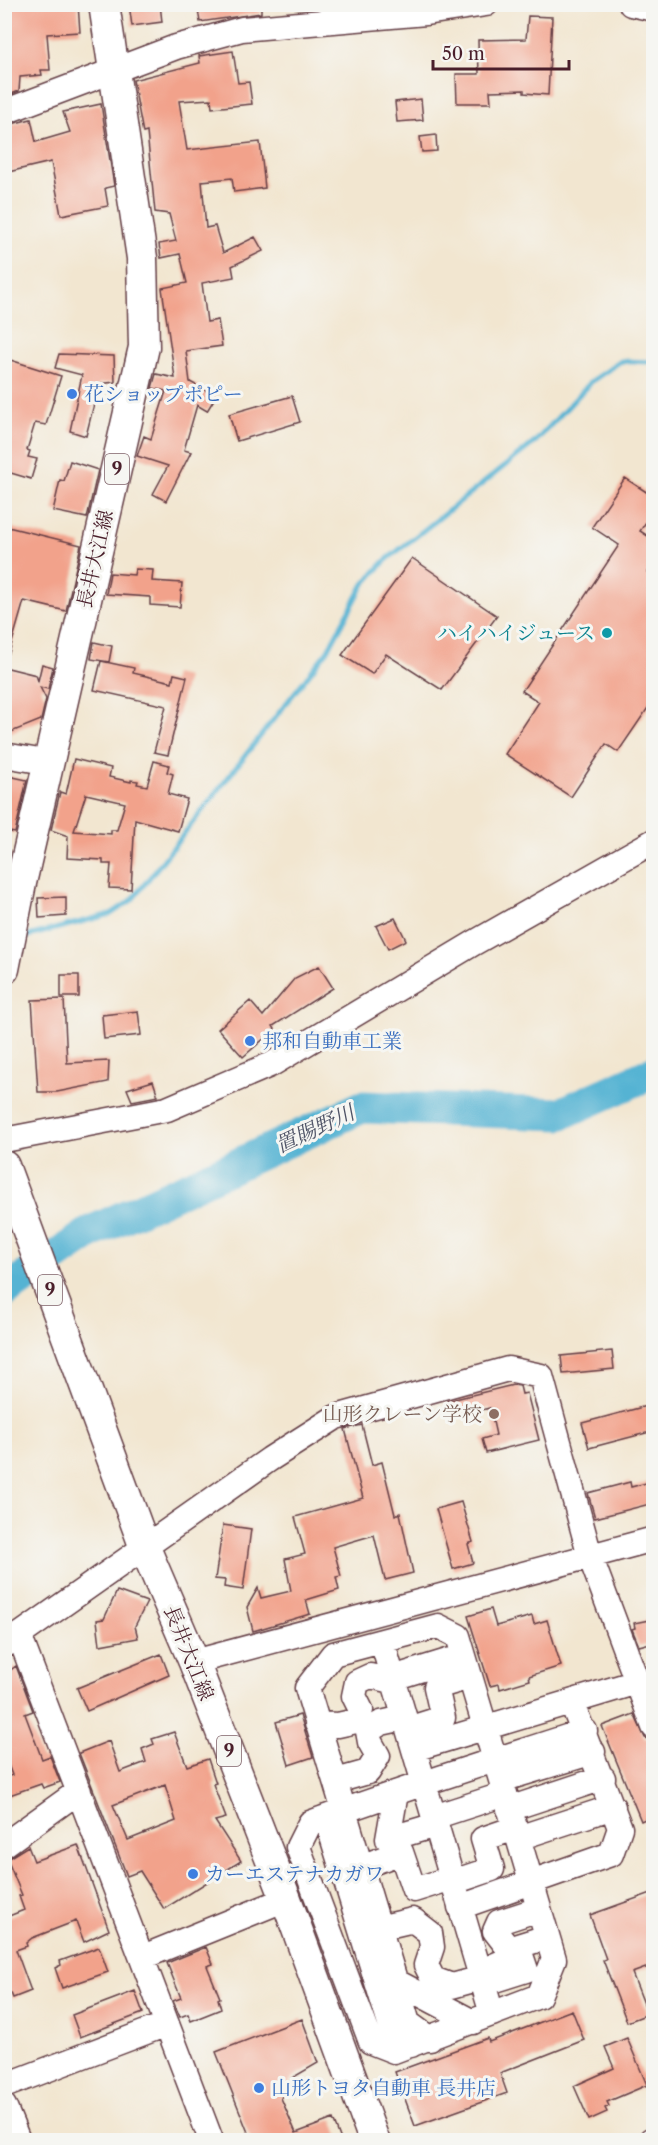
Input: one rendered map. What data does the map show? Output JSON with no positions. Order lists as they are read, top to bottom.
{
  "streets": {
    "main road": ["9", "長井大江線"]
  },
  "water": ["置賜野川"],
  "places": [
    "花ショップポピー",
    "ハイハイジュース",
    "邦和自動車工業",
    "山形クレーン学校",
    "カーエステナカガワ",
    "山形トヨタ自動車 長井店"
  ],
  "scale_bar": "50 m"
}
